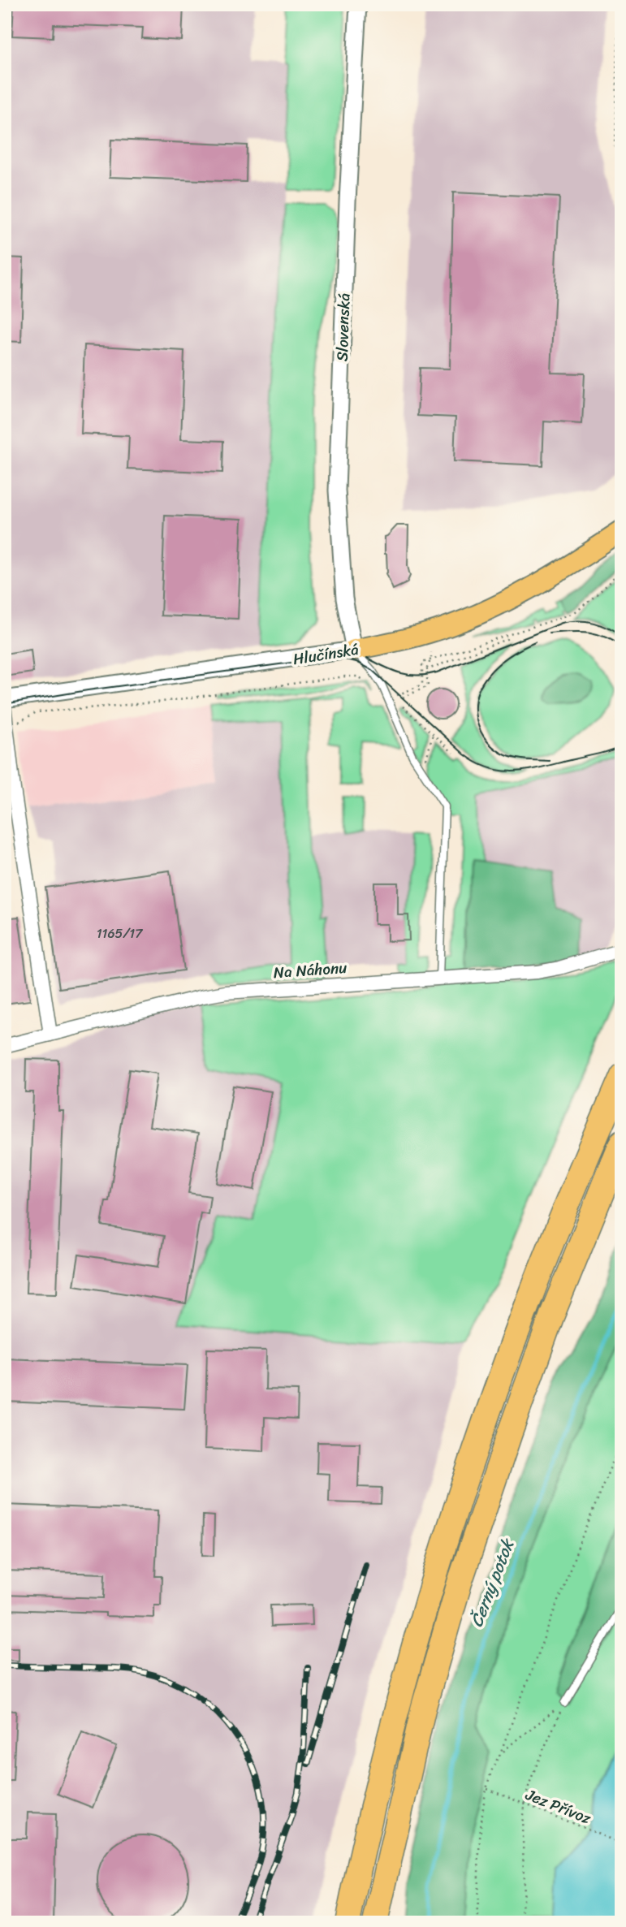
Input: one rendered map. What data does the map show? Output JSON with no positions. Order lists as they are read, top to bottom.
{
  "streets": {
    "main road": ["Hlučínská"],
    "street": ["Slovenská", "Na Náhonu"],
    "path": ["Jez Přívoz"]
  },
  "crossings": [
    ["Slovenská", "Hlučínská"]
  ],
  "water": ["Černý potok"],
  "house_numbers": ["1165/17"]
}
